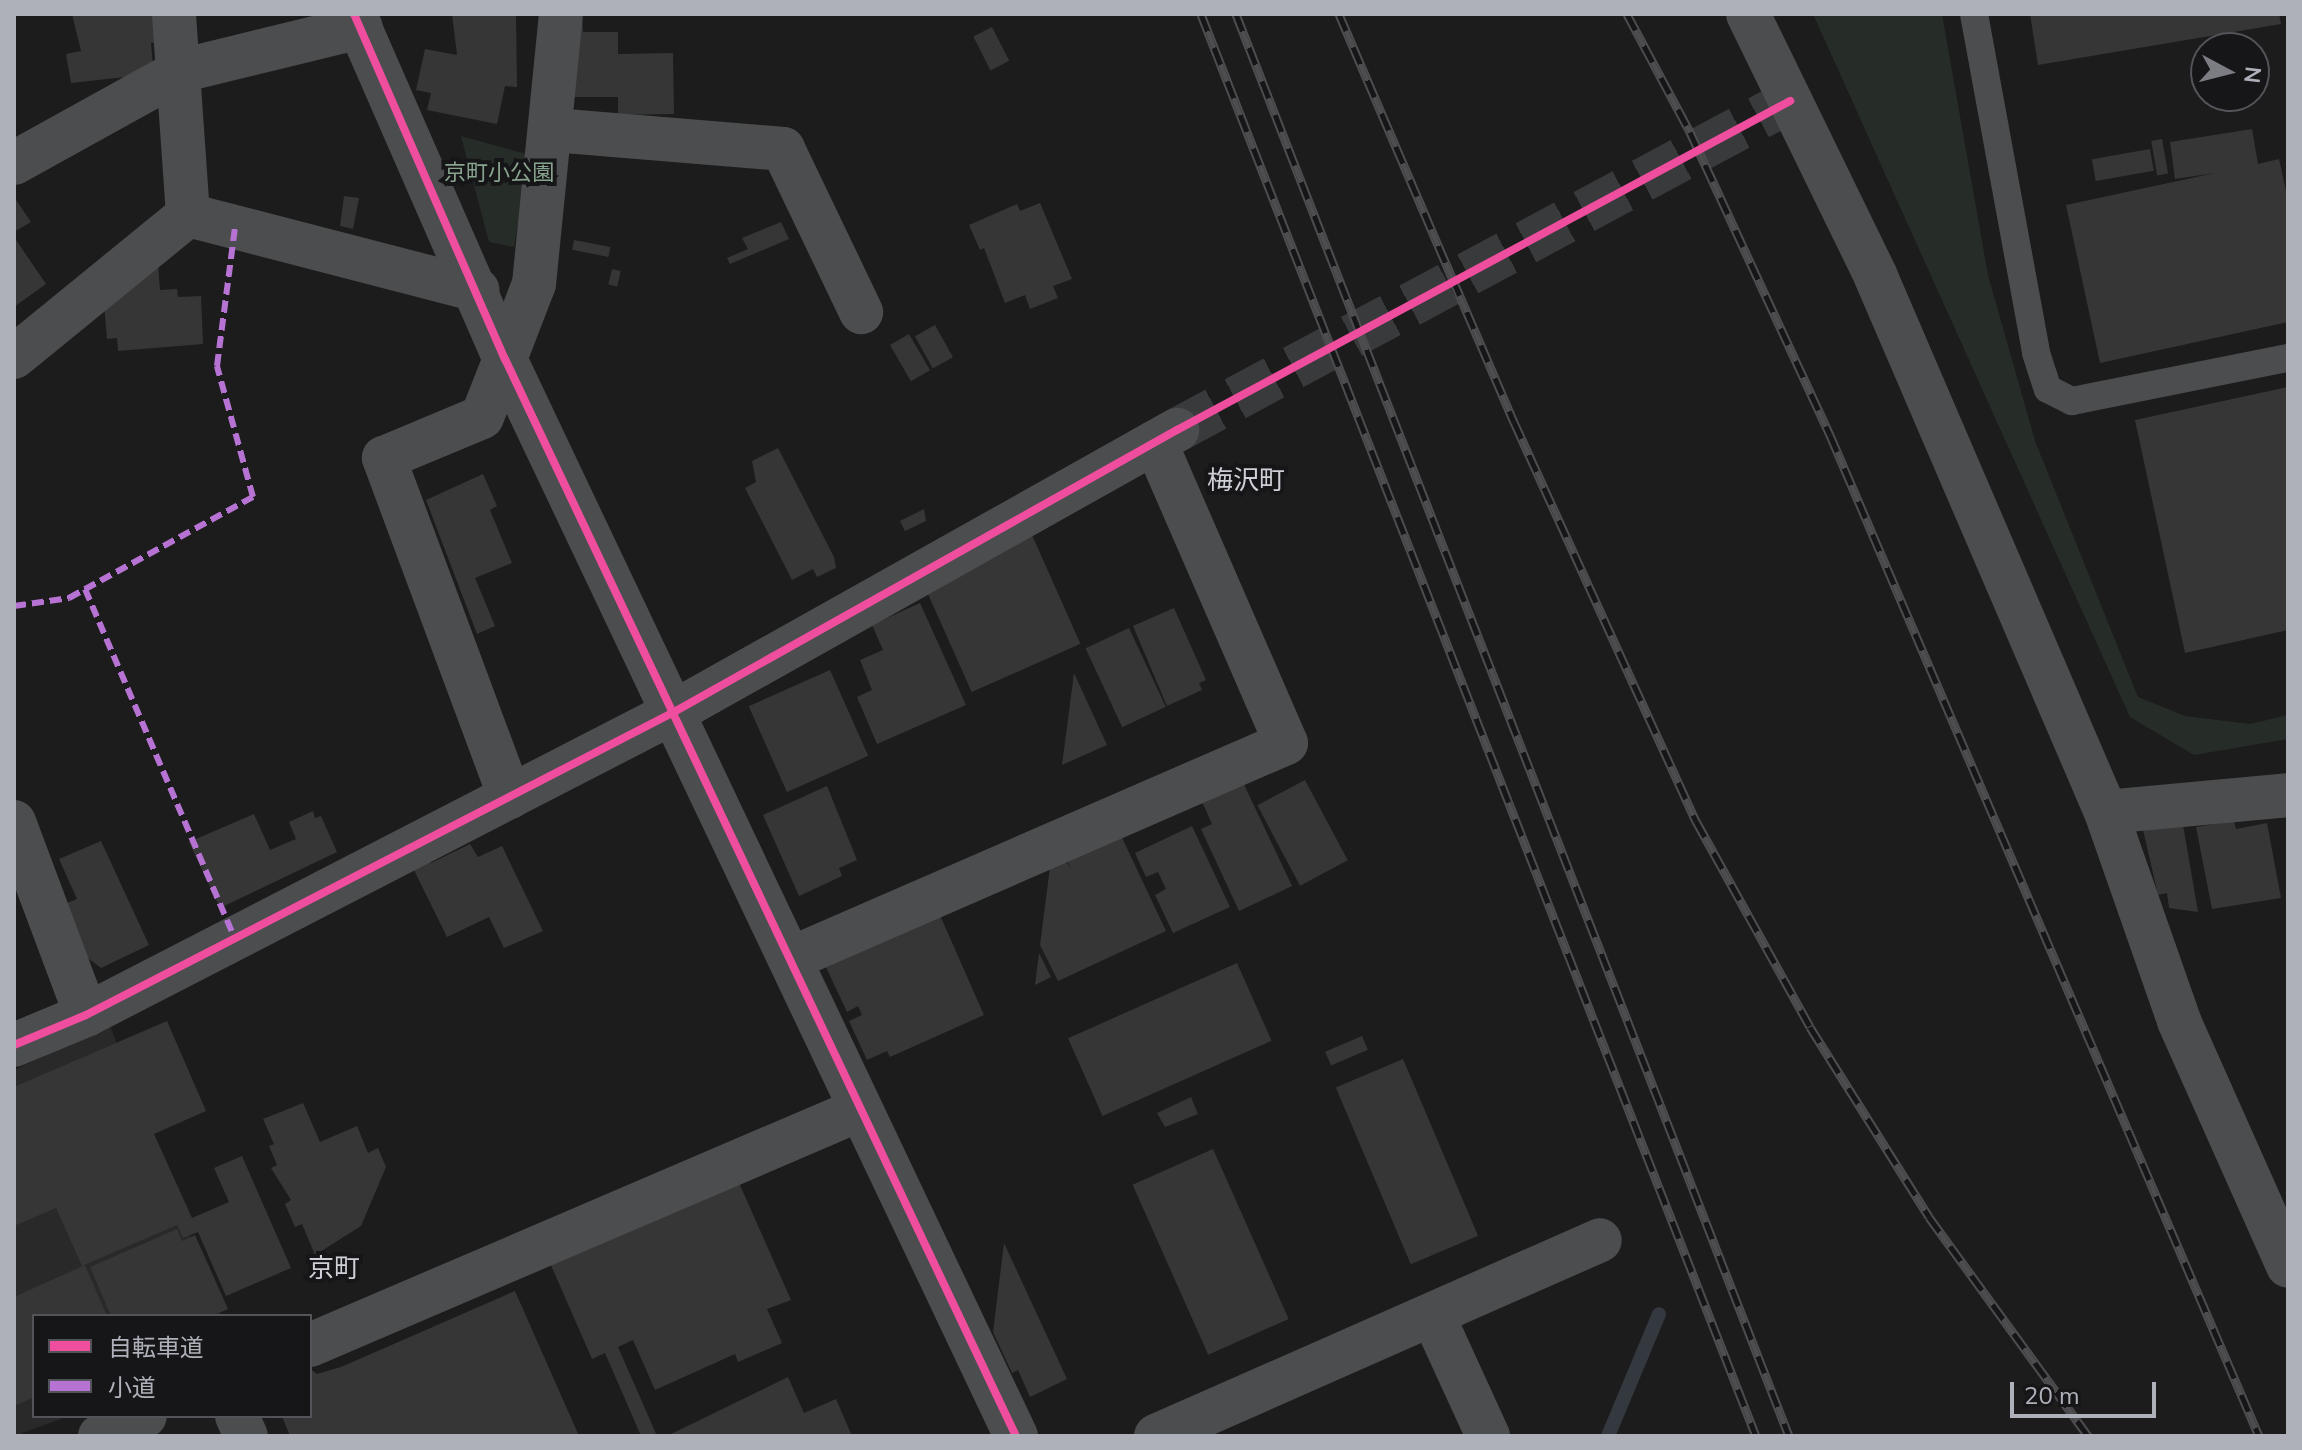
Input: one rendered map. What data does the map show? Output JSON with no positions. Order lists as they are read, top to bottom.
{
  "districts": ["梅沢町", "京町"],
  "parks": ["京町小公園"],
  "legend": ["自転車道", "小道"],
  "scale_bar": "20 m",
  "north": "right"
}
